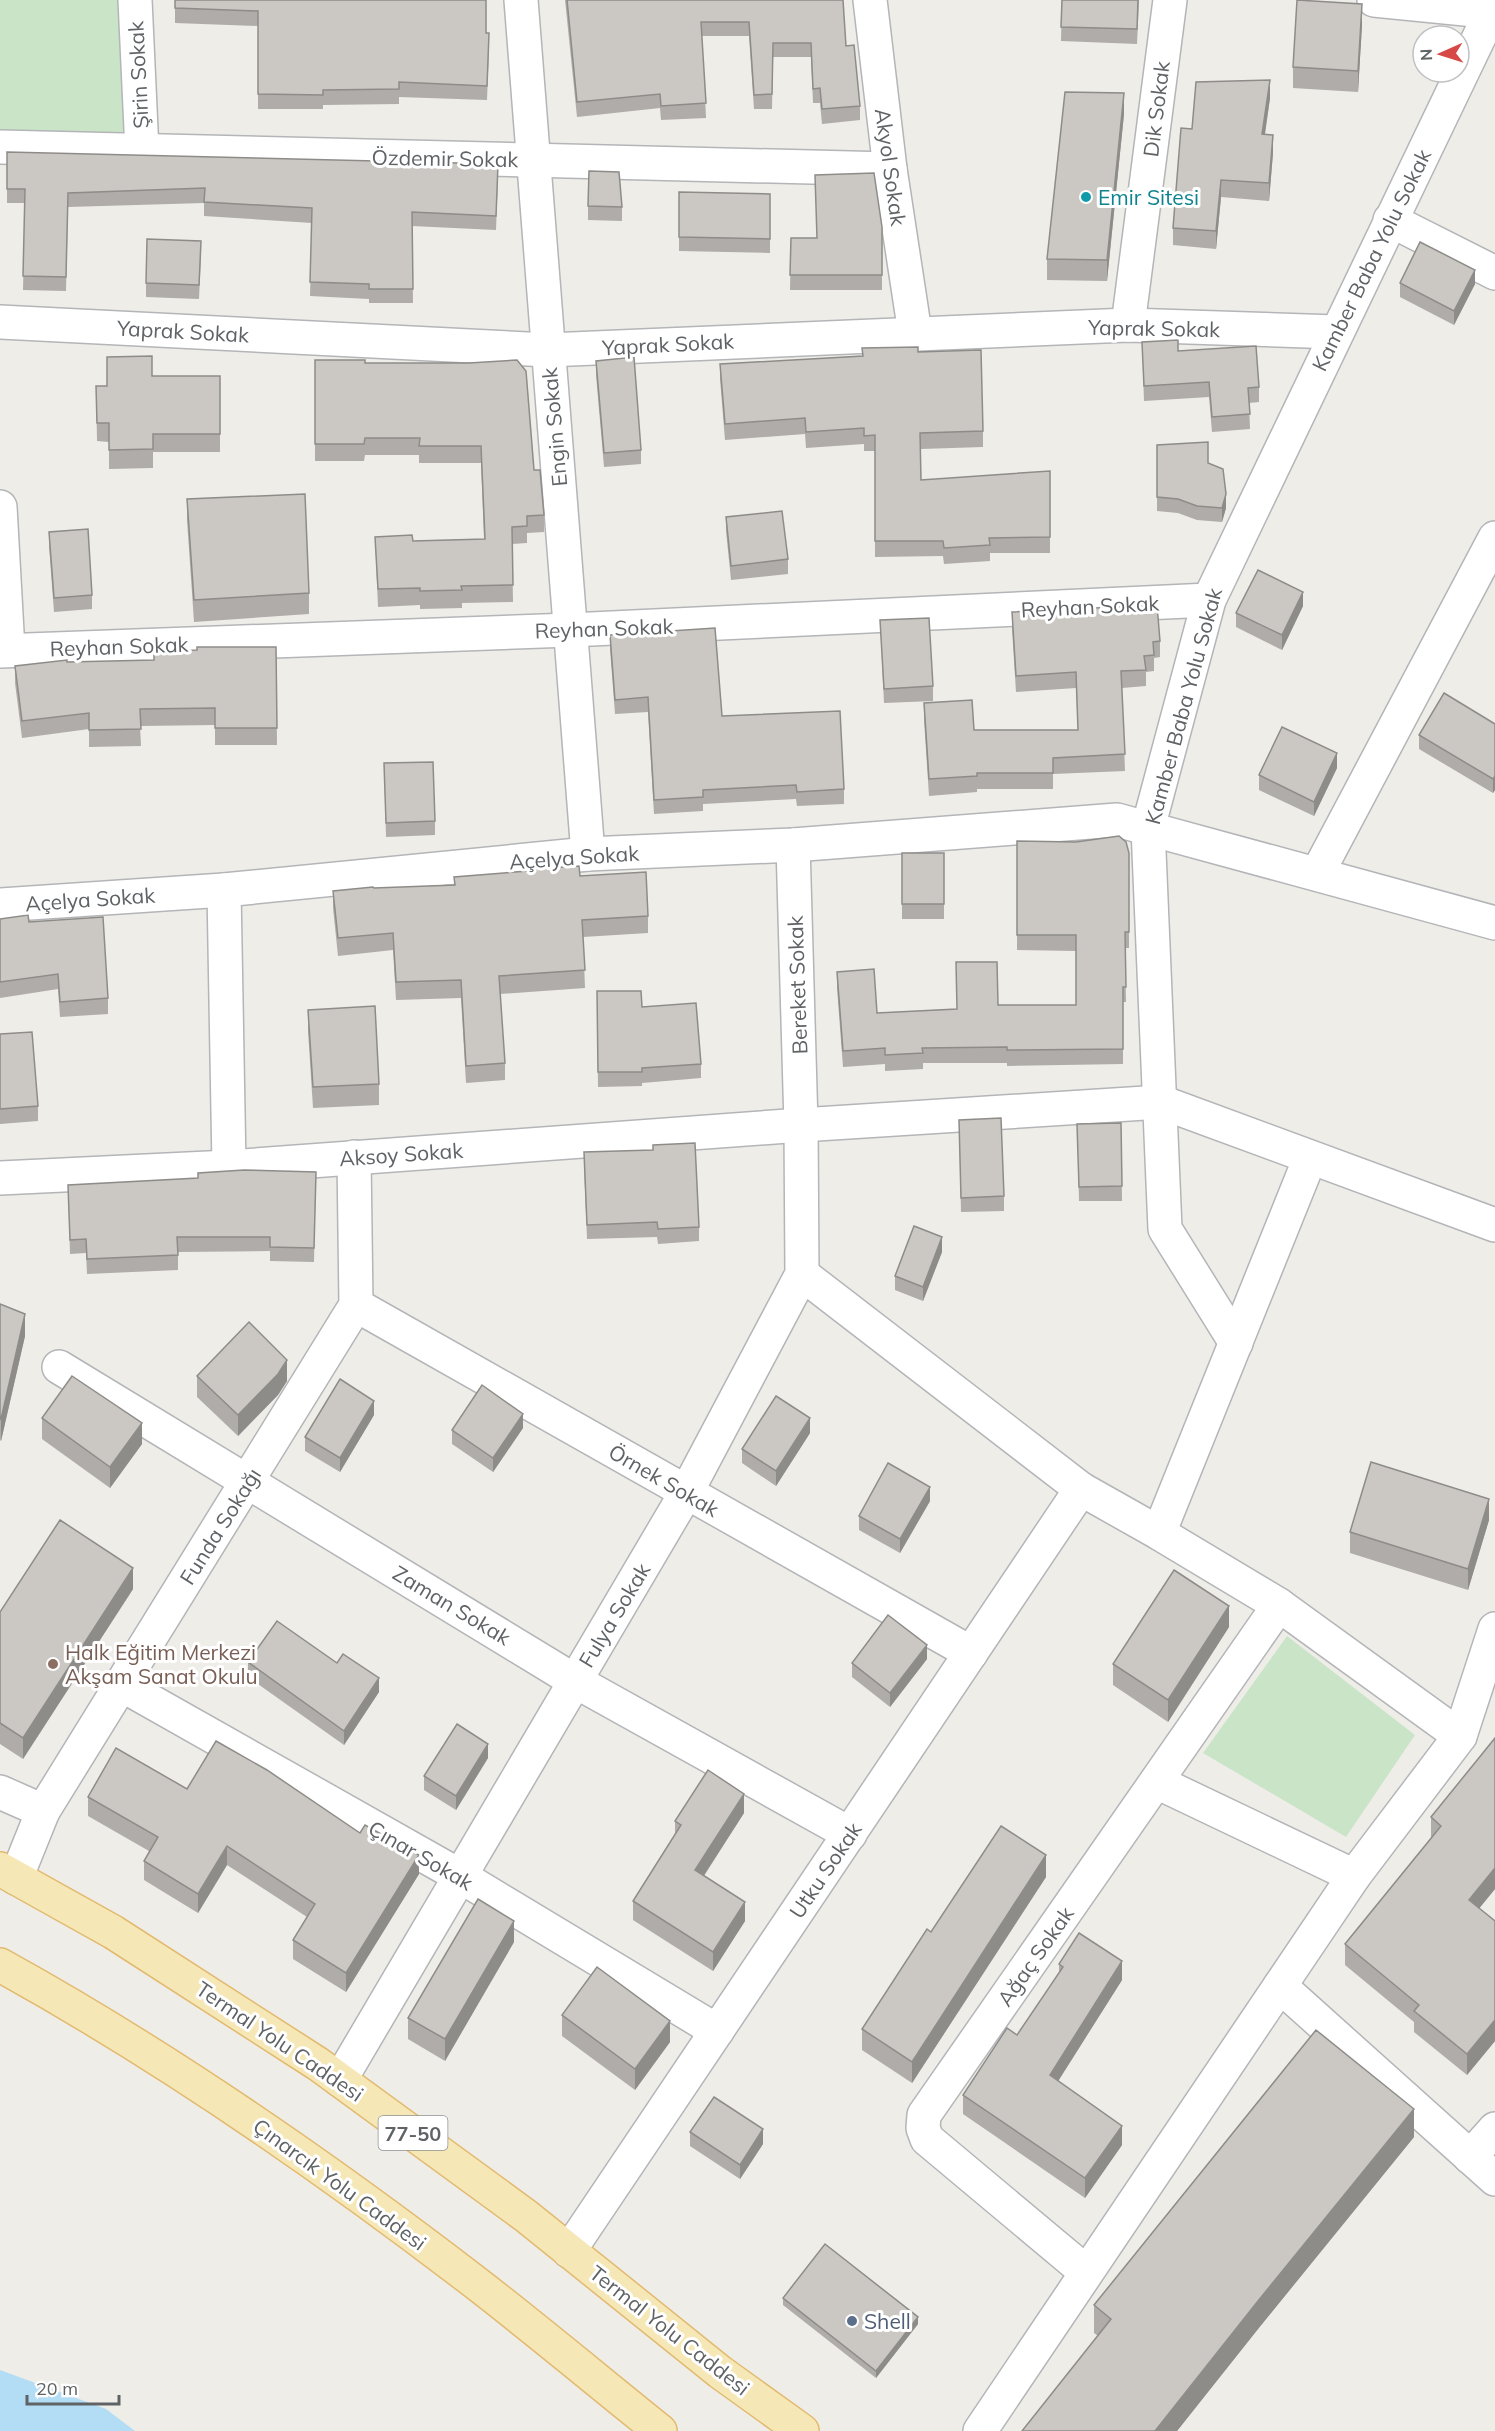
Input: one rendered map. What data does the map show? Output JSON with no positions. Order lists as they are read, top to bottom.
{
  "streets": {
    "main road": ["Termal Yolu Caddesi", "77-50", "Çınarcık Yolu Caddesi"],
    "street": [
      "Şirin Sokak",
      "Dik Sokak",
      "Özdemir Sokak",
      "Akyol Sokak",
      "Kamber Baba Yolu Sokak",
      "Yaprak Sokak",
      "Engin Sokak",
      "Reyhan Sokak",
      "Açelya Sokak",
      "Bereket Sokak",
      "Aksoy Sokak",
      "Örnek Sokak",
      "Funda Sokağı",
      "Zaman Sokak",
      "Fulya Sokak",
      "Çınar Sokak",
      "Utku Sokak",
      "Ağaç Sokak"
    ]
  },
  "crossings": [
    ["Şirin Sokak", "Özdemir Sokak"],
    ["Dik Sokak", "Yaprak Sokak"],
    ["Özdemir Sokak", "Akyol Sokak"],
    ["Özdemir Sokak", "Engin Sokak"],
    ["Akyol Sokak", "Yaprak Sokak"],
    ["Kamber Baba Yolu Sokak", "Yaprak Sokak"],
    ["Kamber Baba Yolu Sokak", "Reyhan Sokak"],
    ["Kamber Baba Yolu Sokak", "Açelya Sokak"],
    ["Kamber Baba Yolu Sokak", "Aksoy Sokak"],
    ["Yaprak Sokak", "Engin Sokak"],
    ["Engin Sokak", "Reyhan Sokak"],
    ["Engin Sokak", "Açelya Sokak"],
    ["Açelya Sokak", "Bereket Sokak"],
    ["Bereket Sokak", "Aksoy Sokak"],
    ["Bereket Sokak", "Fulya Sokak"],
    ["Aksoy Sokak", "Fulya Sokak"],
    ["Örnek Sokak", "Funda Sokağı"],
    ["Örnek Sokak", "Fulya Sokak"],
    ["Örnek Sokak", "Utku Sokak"],
    ["Funda Sokağı", "Zaman Sokak"],
    ["Funda Sokağı", "Çınar Sokak"],
    ["Funda Sokağı", "Termal Yolu Caddesi"],
    ["Zaman Sokak", "Fulya Sokak"],
    ["Zaman Sokak", "Utku Sokak"],
    ["Fulya Sokak", "Çınar Sokak"],
    ["Fulya Sokak", "Termal Yolu Caddesi"],
    ["Çınar Sokak", "Utku Sokak"],
    ["Utku Sokak", "Termal Yolu Caddesi"]
  ],
  "places": ["Emir Sitesi", "Halk Eğitim Merkezi Akşam Sanat Okulu", "Shell"],
  "scale_bar": "20 m",
  "north": "left"
}
